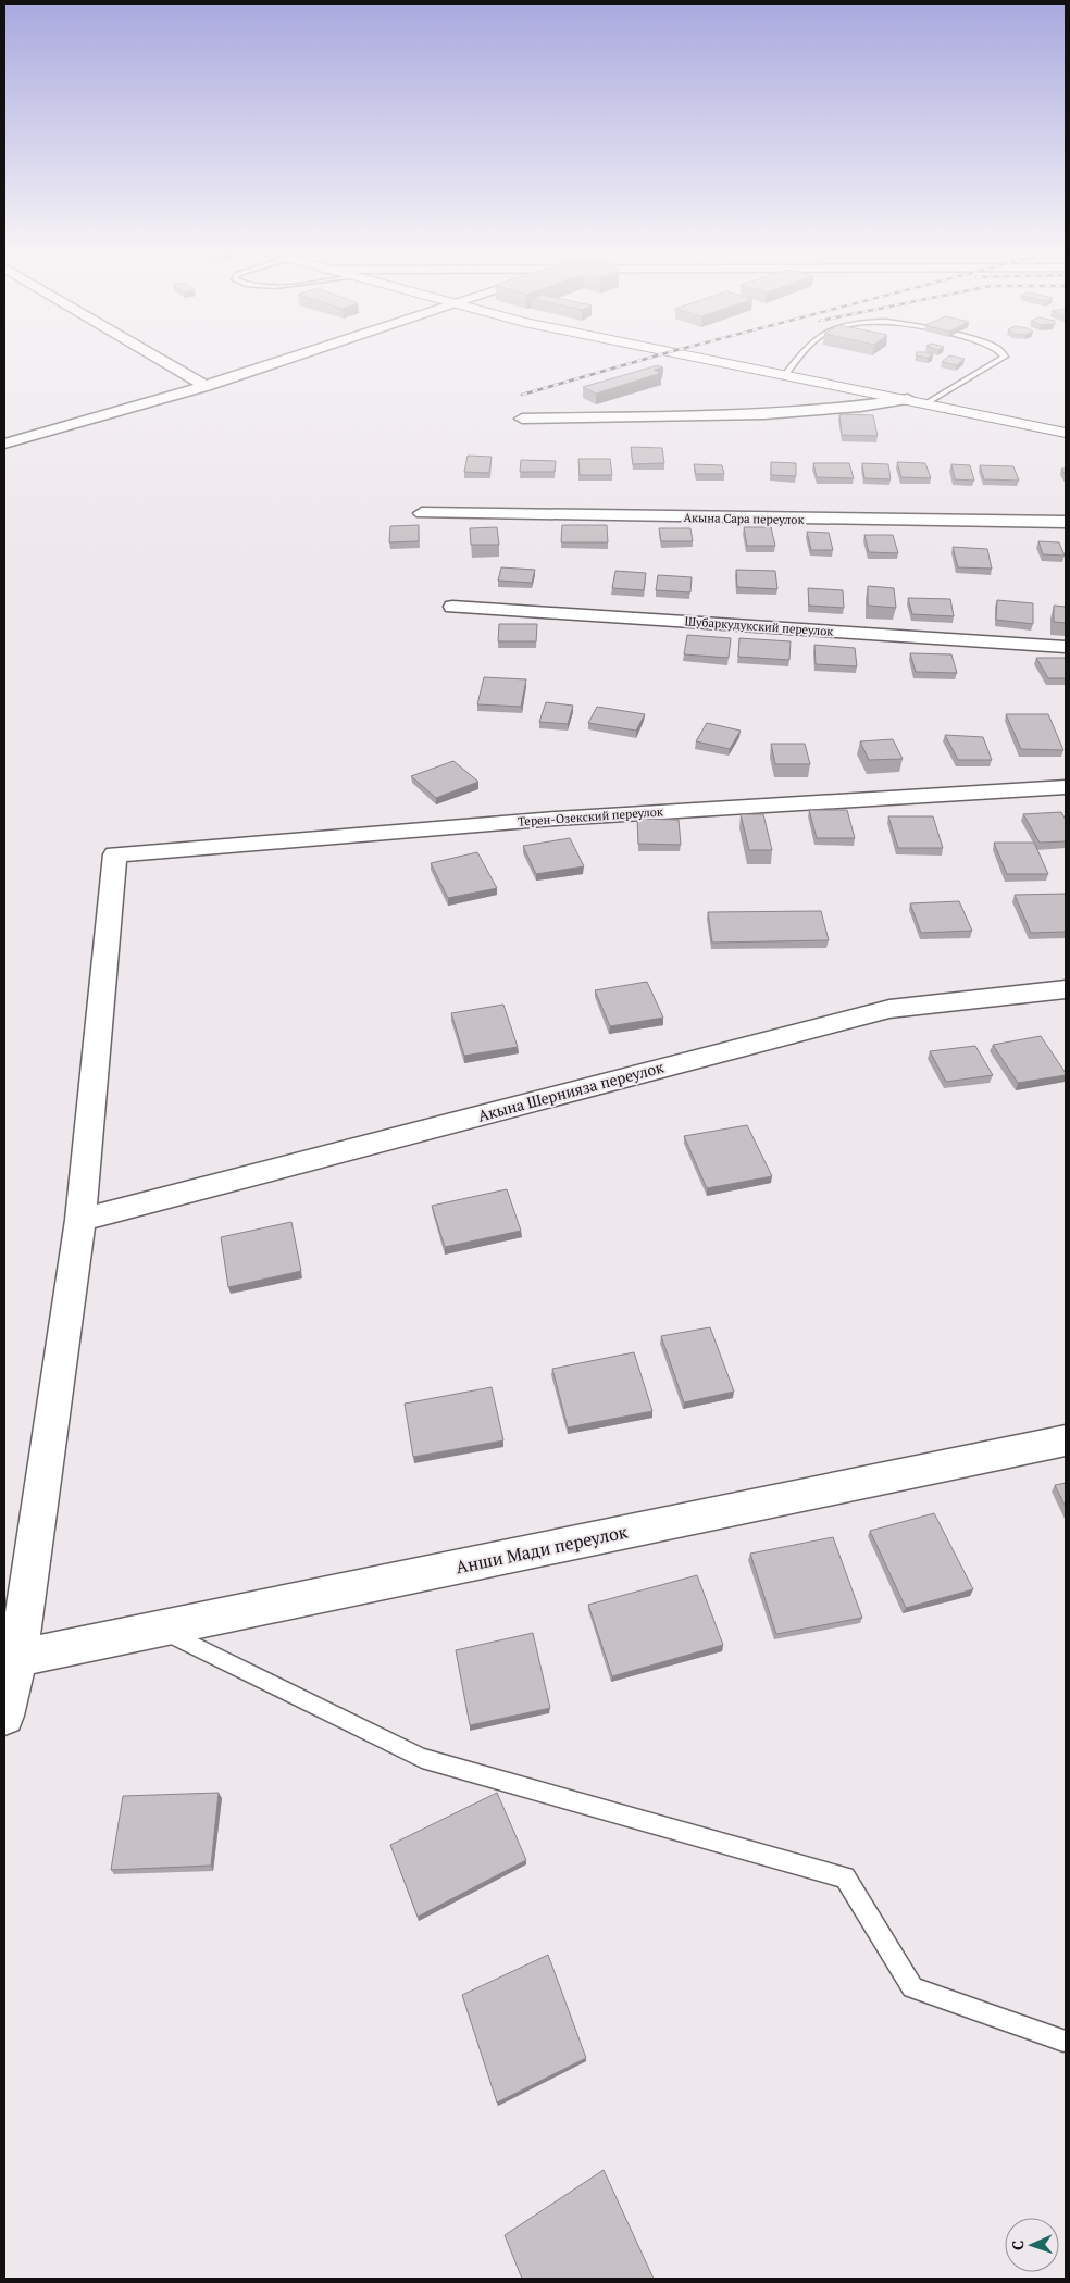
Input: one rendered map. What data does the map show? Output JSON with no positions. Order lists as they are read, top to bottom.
{
  "streets": {
    "street": [
      "Акына Сара переулок",
      "Шубаркудукский переулок",
      "Терен-Озекский переулок",
      "Акына Шернияза переулок",
      "Анши Мади переулок"
    ]
  },
  "crossings": [
    ["Терен-Озекский переулок", "Акына Шернияза переулок"]
  ],
  "north": "left"
}
